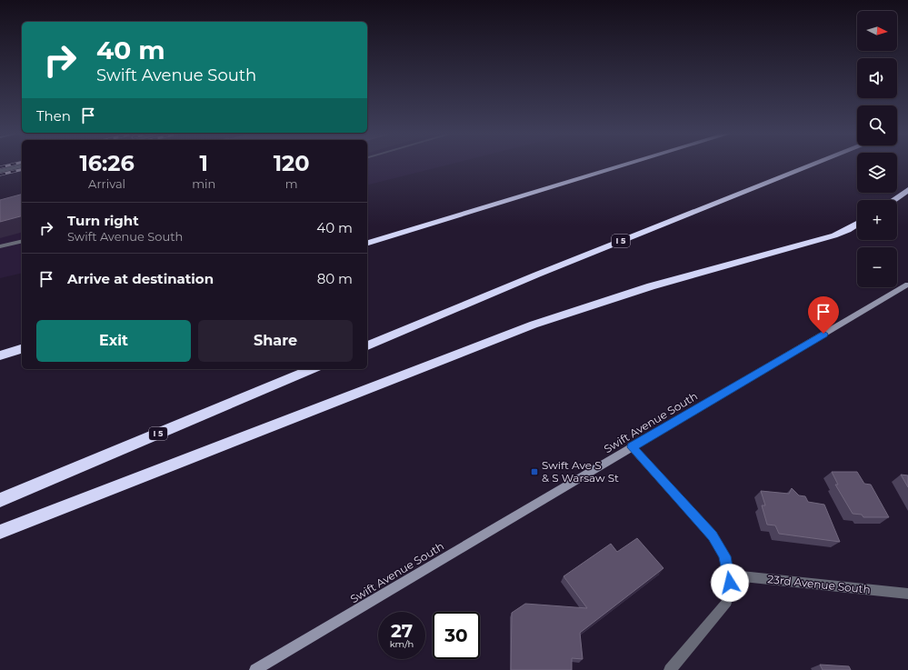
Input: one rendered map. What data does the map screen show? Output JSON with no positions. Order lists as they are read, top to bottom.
{
  "streets": {
    "highway": ["I 5"],
    "street": ["Swift Avenue South", "23rd Avenue South"]
  },
  "places": {
    "transit": ["Swift Ave S & S Warsaw St"]
  },
  "north": "right",
  "page": {
    "map_buttons": ["+", "−"],
    "turn": ["40 m", "Swift Avenue South"],
    "then": "Then",
    "eta": [
      "16:26",
      "Arrival",
      "1",
      "min",
      "120",
      "m"
    ],
    "list": [
      {
        "name": "Turn right",
        "note": "Swift Avenue South",
        "value": "40 m"
      },
      {
        "name": "Arrive at destination",
        "value": "80 m"
      }
    ],
    "buttons": ["Exit", "Share"],
    "speed": "27 km/h",
    "limit": "30"
  }
}
